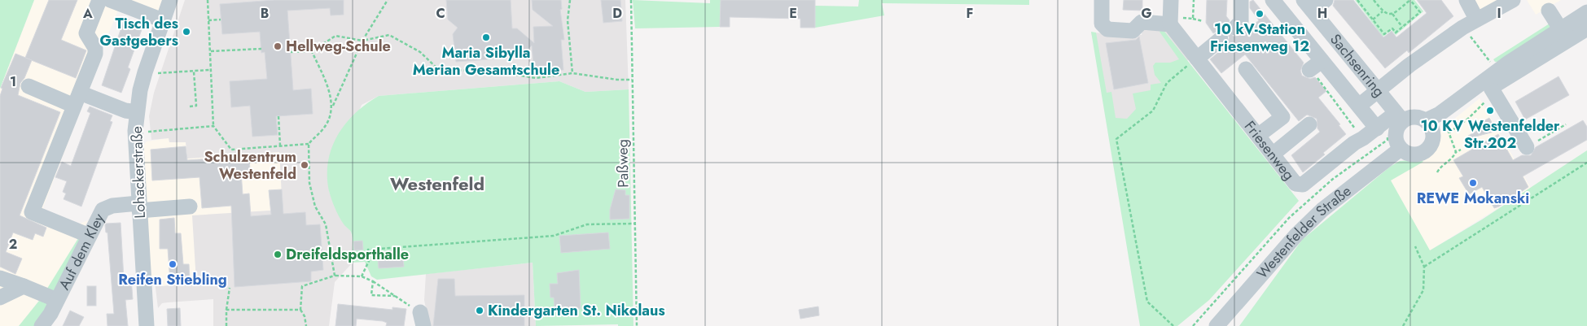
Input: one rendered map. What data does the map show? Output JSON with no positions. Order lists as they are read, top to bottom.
{
  "streets": {
    "street": [
      "Sachsenring",
      "Friesenweg",
      "Lohackerstraße",
      "Westenfelder Straße",
      "Auf dem Kley"
    ],
    "path": ["Paßweg"]
  },
  "crossings": [
    ["Sachsenring", "Friesenweg"],
    ["Sachsenring", "Westenfelder Straße"],
    ["Friesenweg", "Westenfelder Straße"],
    ["Lohackerstraße", "Auf dem Kley"]
  ],
  "districts": ["Westenfeld"],
  "places": [
    "10 kV-Station Friesenweg 12",
    "Tisch des Gastgebers",
    "Maria Sibylla Merian Gesamtschule",
    "Hellweg-Schule",
    "10 KV Westenfelder Str.202",
    "Schulzentrum Westenfeld",
    "REWE Mokanski",
    "Dreifeldsporthalle",
    "Reifen Stiebling",
    "Kindergarten St. Nikolaus"
  ],
  "grid": {
    "columns": [
      "A",
      "B",
      "C",
      "D",
      "E",
      "F",
      "G",
      "H",
      "I"
    ],
    "rows": ["1", "2"]
  }
}
